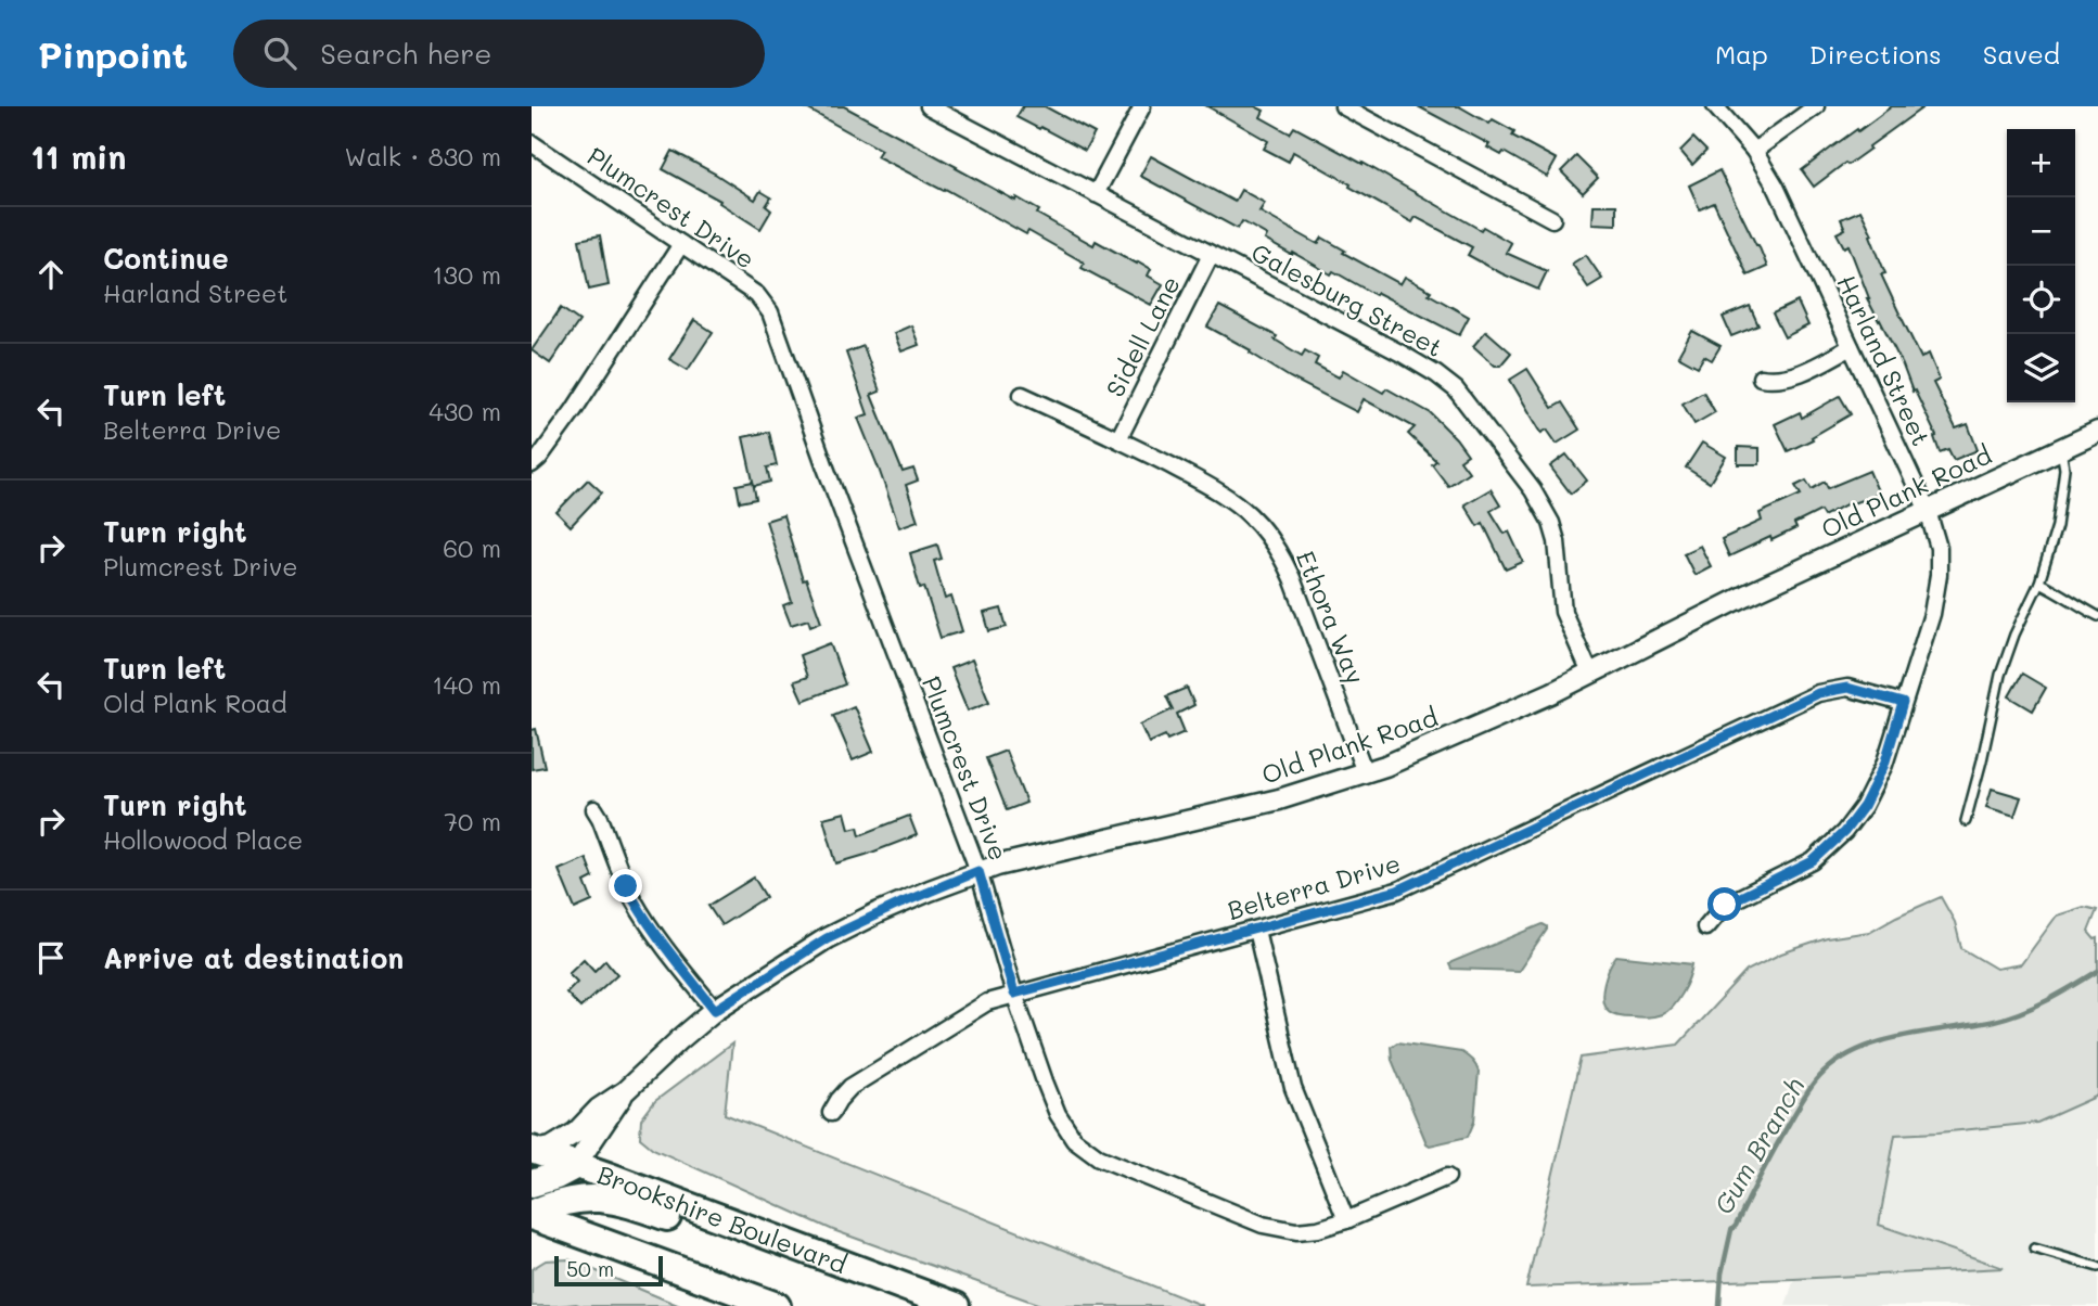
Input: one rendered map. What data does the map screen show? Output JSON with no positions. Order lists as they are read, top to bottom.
{
  "streets": {
    "highway": ["Brookshire Boulevard"],
    "street": [
      "Plumcrest Drive",
      "Galesburg Street",
      "Sidell Lane",
      "Harland Street",
      "Old Plank Road",
      "Ethora Way",
      "Belterra Drive"
    ]
  },
  "crossings": [
    ["Plumcrest Drive", "Old Plank Road"],
    ["Plumcrest Drive", "Belterra Drive"],
    ["Galesburg Street", "Sidell Lane"],
    ["Galesburg Street", "Old Plank Road"],
    ["Sidell Lane", "Ethora Way"],
    ["Harland Street", "Old Plank Road"],
    ["Harland Street", "Belterra Drive"],
    ["Old Plank Road", "Ethora Way"],
    ["Old Plank Road", "Brookshire Boulevard"]
  ],
  "water": ["Gum Branch"],
  "scale_bar": "50 m",
  "page": {
    "header": "Pinpoint",
    "search": "Search here",
    "nav": ["Map", "Directions", "Saved"],
    "heading": ["11 min", "Walk · 830 m"],
    "map_buttons": ["+", "−"],
    "list": [
      ["Continue", "Harland Street", "130 m"],
      ["Turn left", "Belterra Drive", "430 m"],
      ["Turn right", "Plumcrest Drive", "60 m"],
      ["Turn left", "Old Plank Road", "140 m"],
      ["Turn right", "Hollowood Place", "70 m"],
      "Arrive at destination"
    ],
    "scale": "50 m"
  }
}
